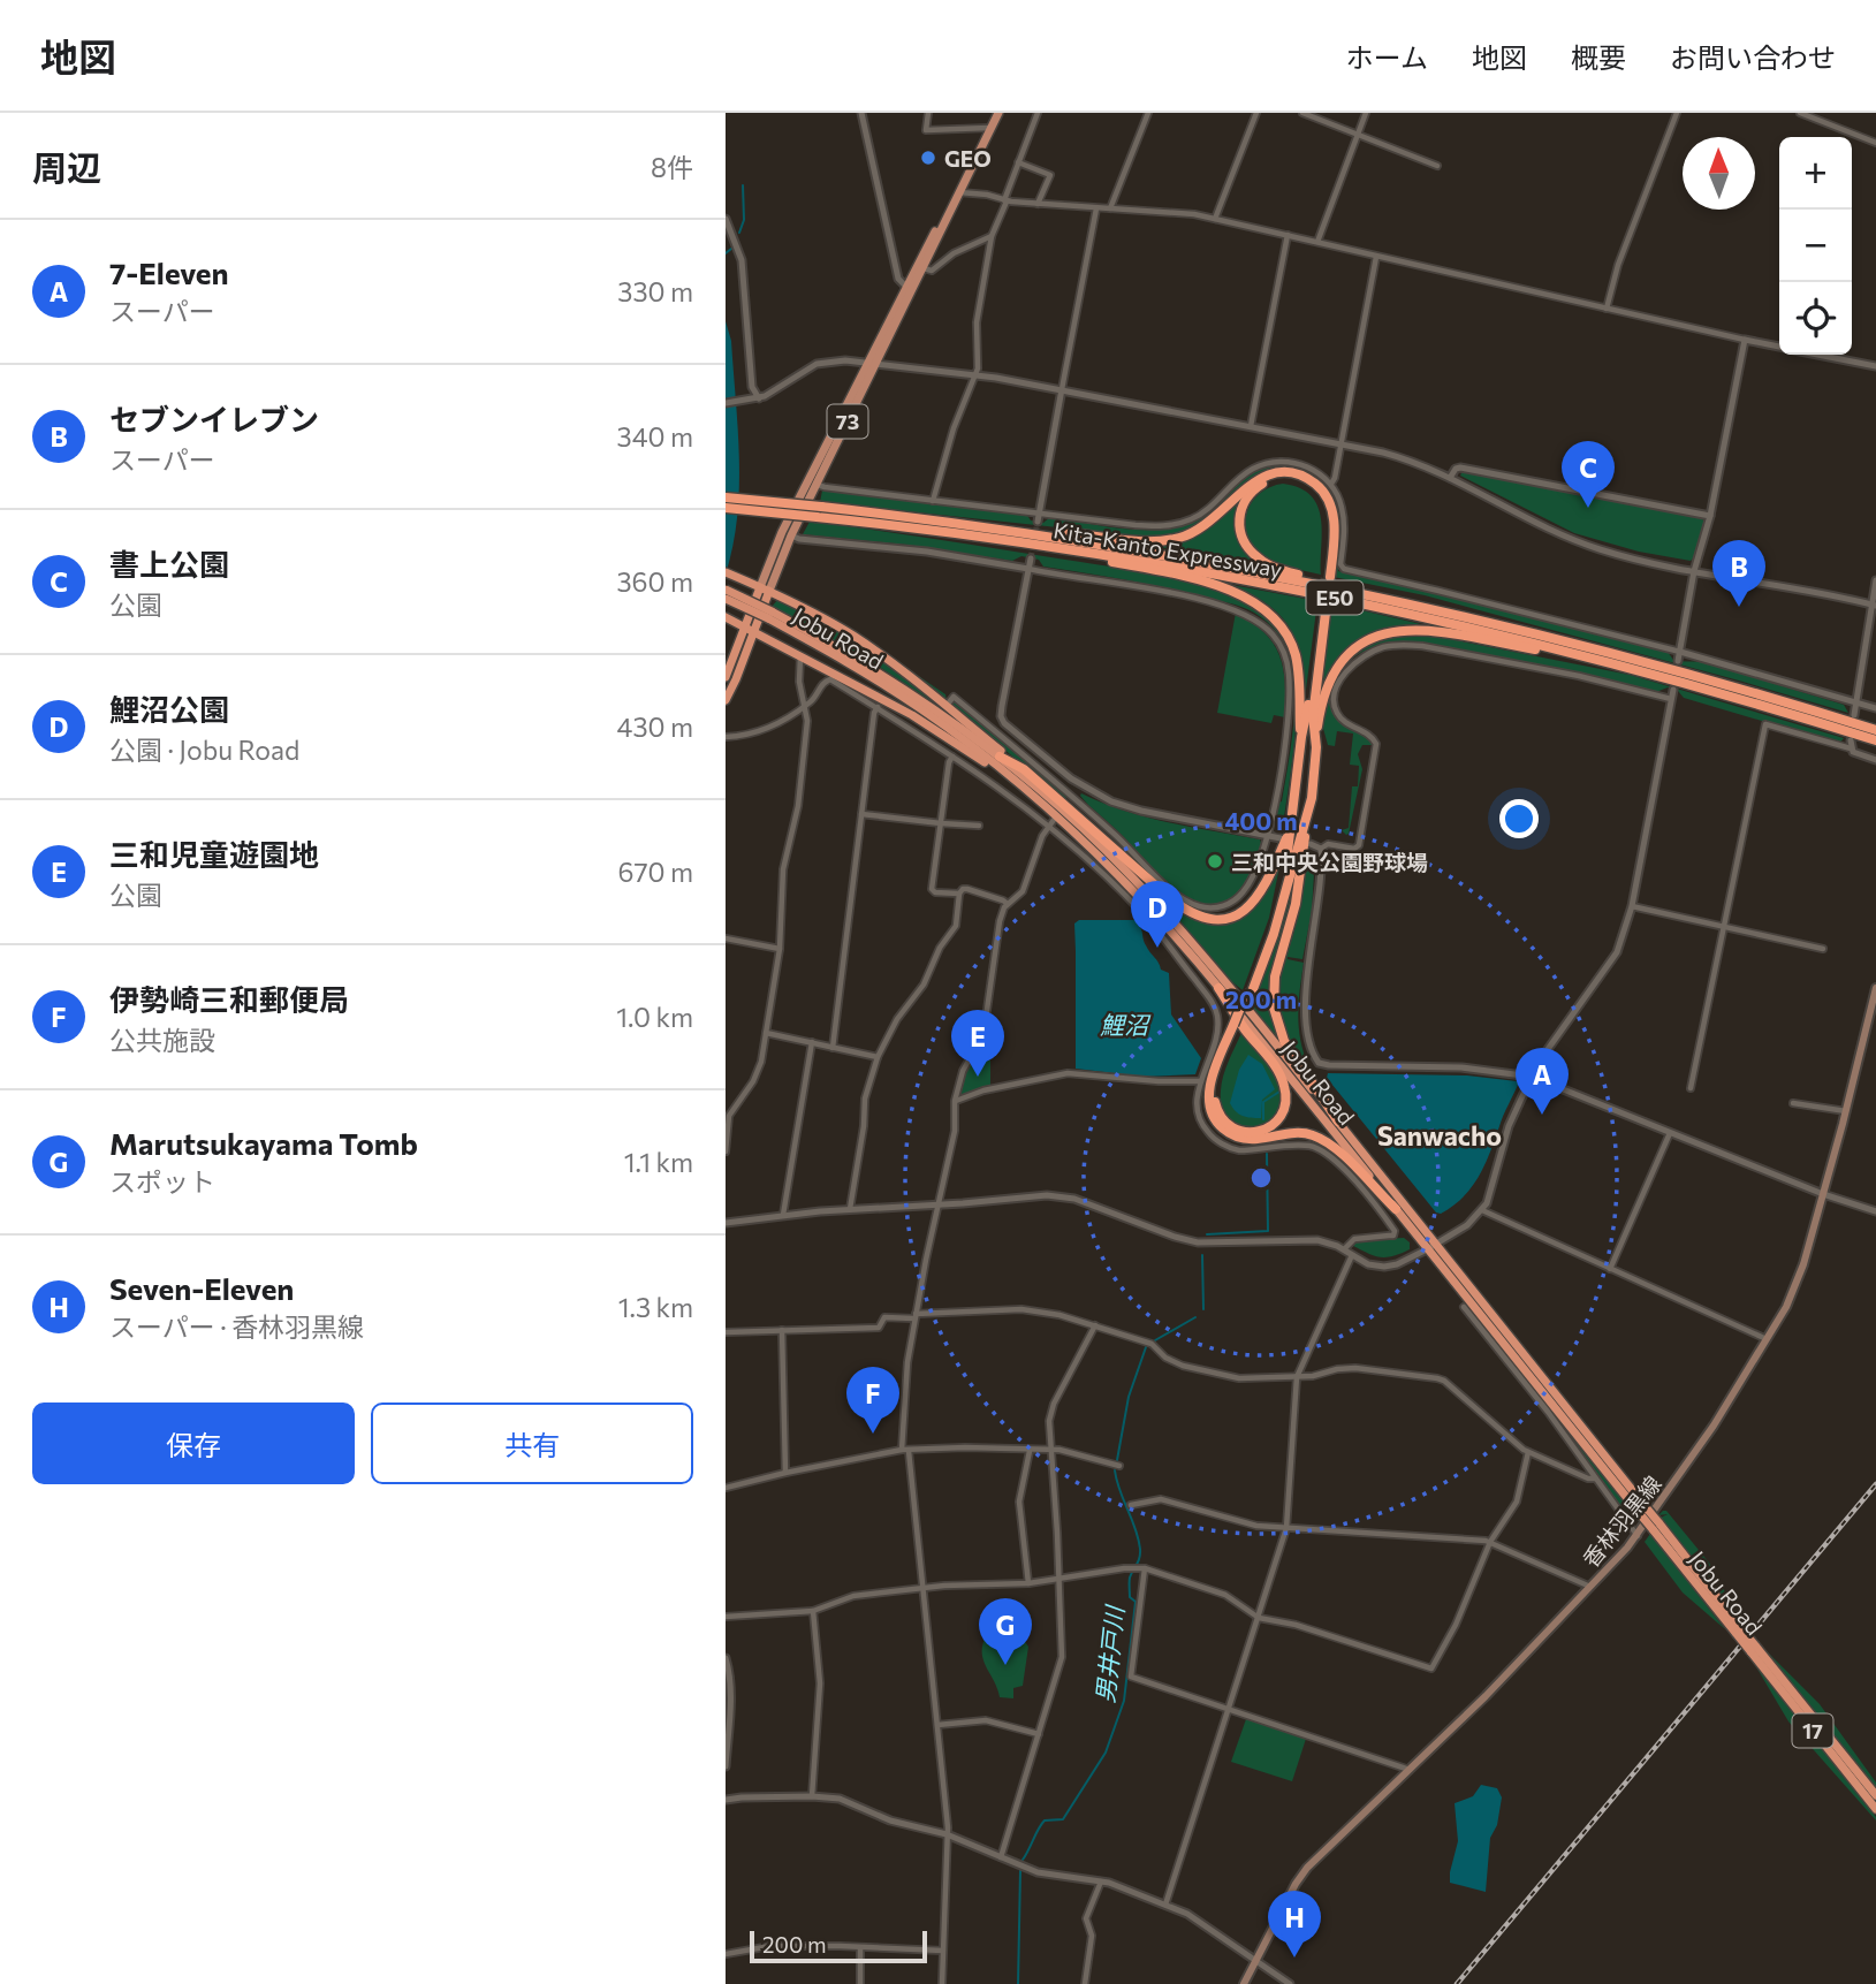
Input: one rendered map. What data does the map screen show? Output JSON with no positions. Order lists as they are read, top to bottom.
{
  "streets": {
    "highway": [
      "Kita-Kanto Expressway",
      "E50",
      "Jobu Road",
      "17"
    ],
    "main road": ["73", "香林羽黒線"]
  },
  "districts": ["Sanwacho"],
  "water": ["鯉沼", "男井戸川"],
  "places": ["GEO", "三和中央公園野球場"],
  "scale_bar": "200 m",
  "north": "top",
  "page": {
    "header": "地図",
    "nav": [
      "ホーム",
      "地図",
      "概要",
      "お問い合わせ"
    ],
    "heading": ["周辺", "8件"],
    "map_buttons": ["+", "−"],
    "list": [
      {
        "mark": "A",
        "name": "7-Eleven",
        "note": "スーパー",
        "value": "330 m"
      },
      {
        "mark": "B",
        "name": "セブンイレブン",
        "note": "スーパー",
        "value": "340 m"
      },
      {
        "mark": "C",
        "name": "書上公園",
        "note": "公園",
        "value": "360 m"
      },
      {
        "mark": "D",
        "name": "鯉沼公園",
        "note": "公園 · Jobu Road",
        "value": "430 m"
      },
      {
        "mark": "E",
        "name": "三和児童遊園地",
        "note": "公園",
        "value": "670 m"
      },
      {
        "mark": "F",
        "name": "伊勢崎三和郵便局",
        "note": "公共施設",
        "value": "1.0 km"
      },
      {
        "mark": "G",
        "name": "Marutsukayama Tomb",
        "note": "スポット",
        "value": "1.1 km"
      },
      {
        "mark": "H",
        "name": "Seven-Eleven",
        "note": "スーパー · 香林羽黒線",
        "value": "1.3 km"
      }
    ],
    "pins": [
      "C",
      "B",
      "D",
      "E",
      "A",
      "F",
      "G",
      "H"
    ],
    "buttons": ["保存", "共有"],
    "scale": "200 m"
  },
  "rings": ["400 m", "200 m"]
}
